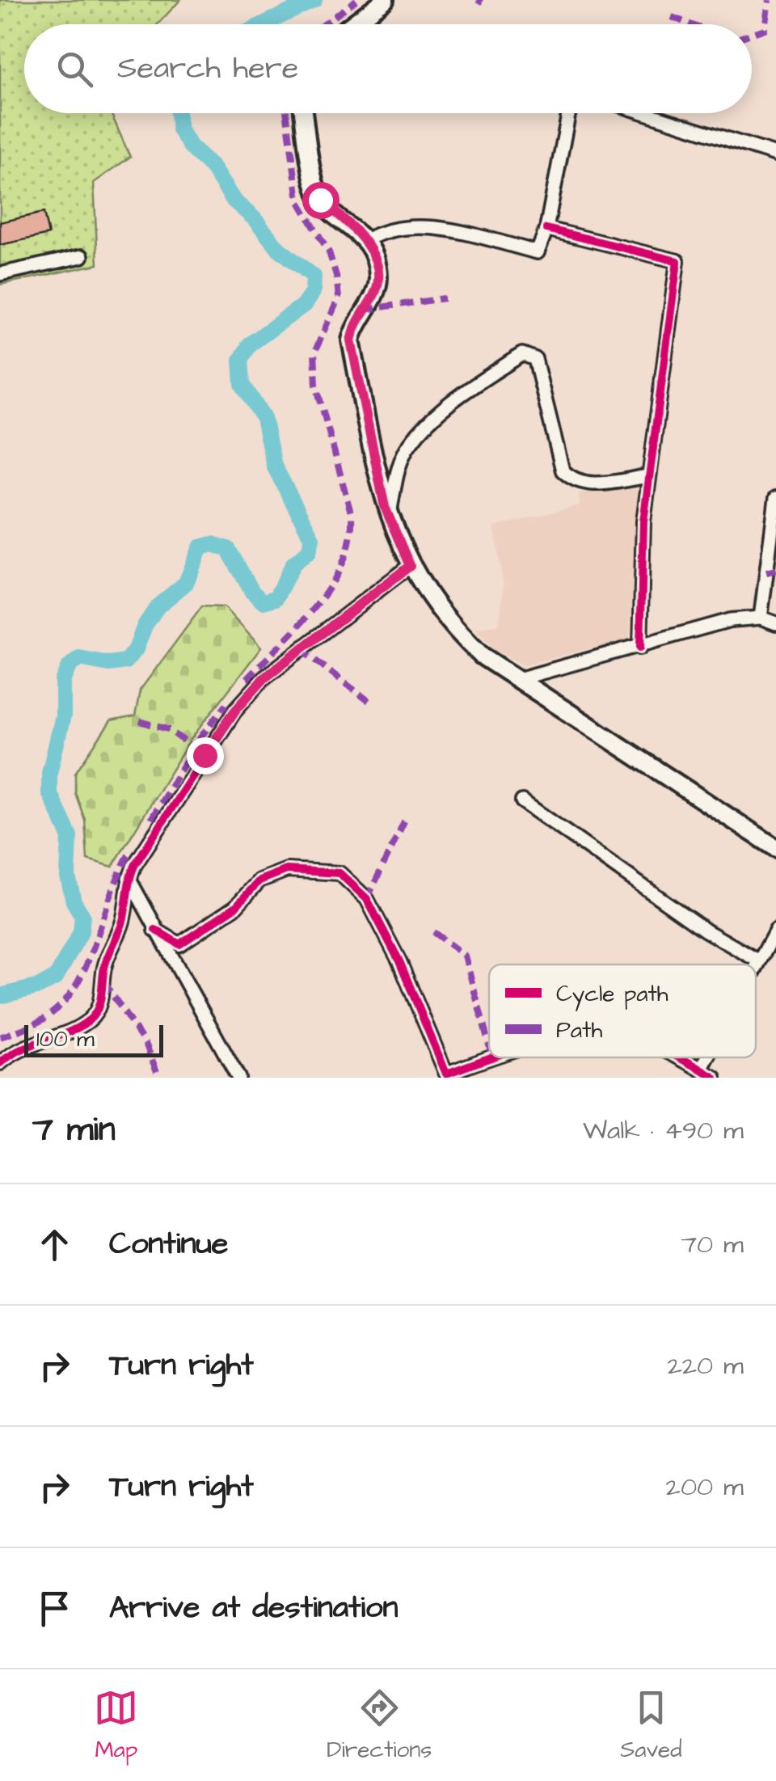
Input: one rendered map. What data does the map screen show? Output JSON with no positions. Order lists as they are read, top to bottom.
{
  "legend": ["Cycle path", "Path"],
  "scale_bar": "100 m",
  "page": {
    "search": "Search here",
    "scale": "100 m",
    "heading": ["7 min", "Walk · 490 m"],
    "list": [
      ["Continue", "70 m"],
      ["Turn right", "220 m"],
      ["Turn right", "200 m"],
      "Arrive at destination"
    ],
    "nav": ["Map", "Directions", "Saved"]
  }
}
